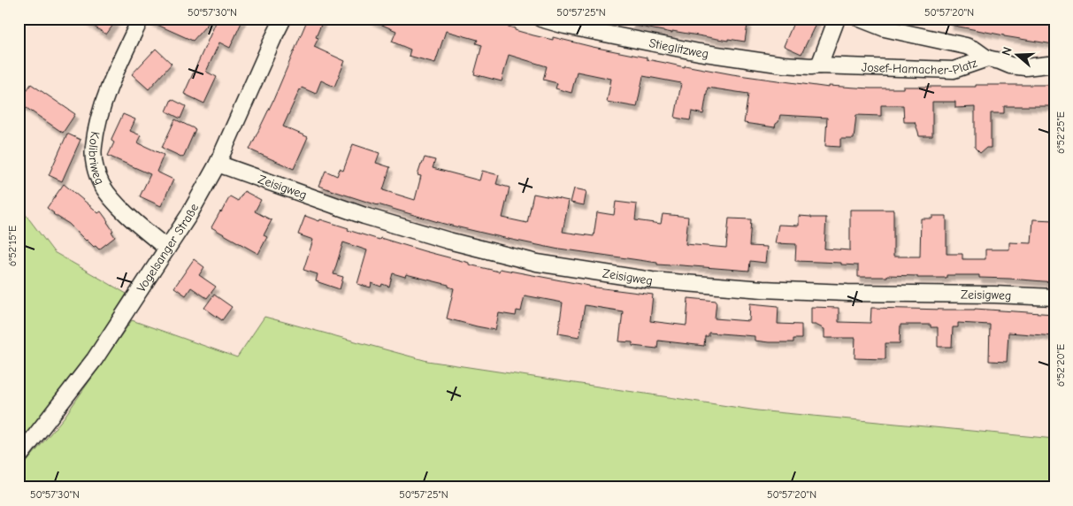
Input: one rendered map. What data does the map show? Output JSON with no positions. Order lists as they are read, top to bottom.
{
  "streets": {
    "street": [
      "Stieglitzweg",
      "Josef-Hamacher-Platz",
      "Kolibriweg",
      "Zeisigweg",
      "Vogelsanger Straße"
    ]
  },
  "crossings": [
    ["Stieglitzweg", "Josef-Hamacher-Platz"],
    ["Kolibriweg", "Vogelsanger Straße"],
    ["Zeisigweg", "Vogelsanger Straße"]
  ],
  "north": "left",
  "coordinates": [
    "50°57'30\"N",
    "50°57'25\"N",
    "50°57'20\"N",
    "6°52'25\"E",
    "6°52'15\"E",
    "6°52'20\"E"
  ]
}
